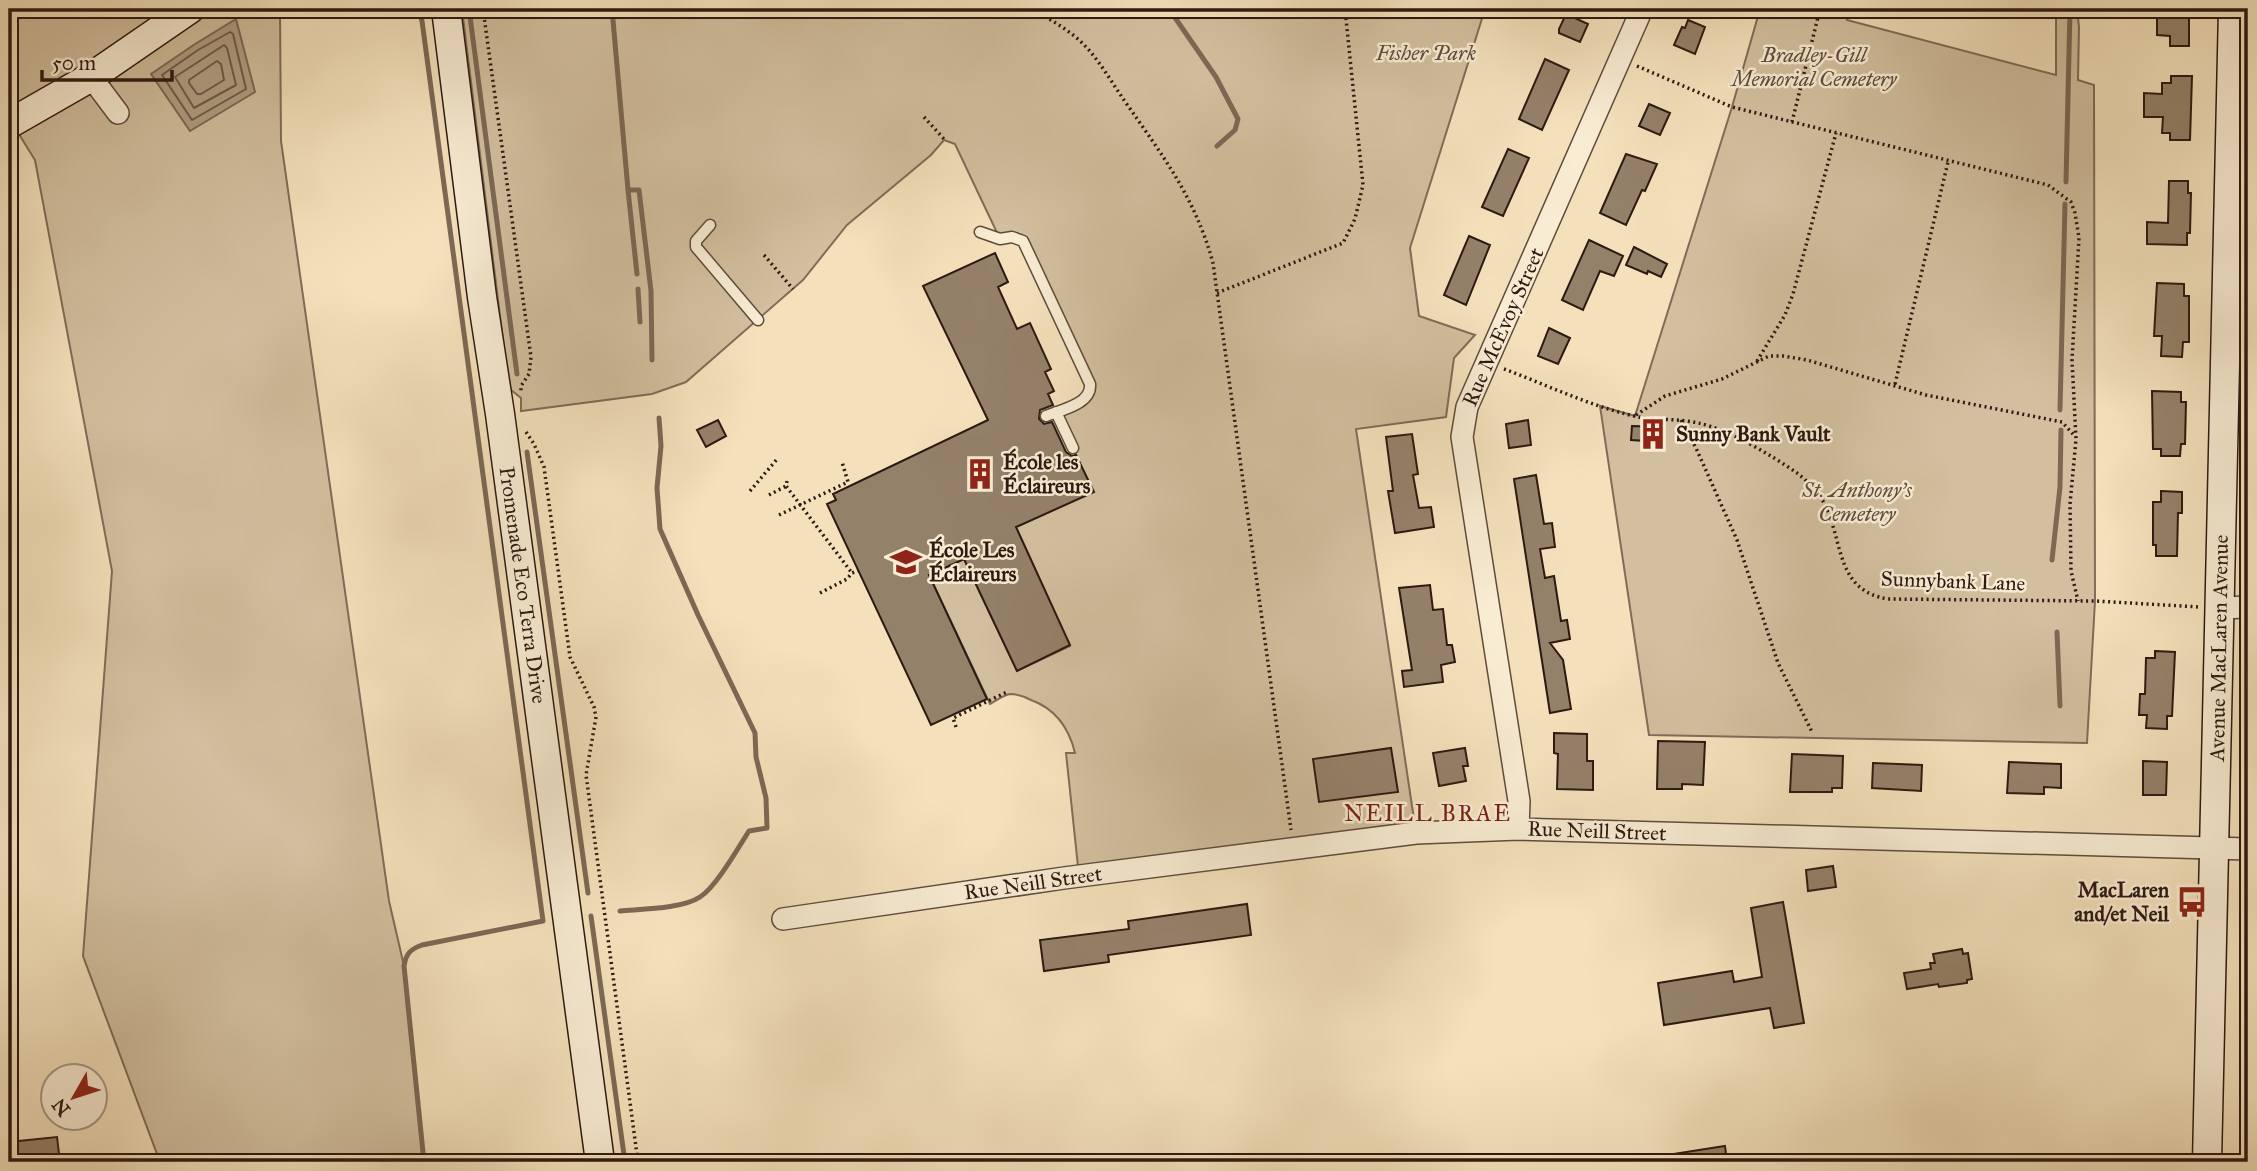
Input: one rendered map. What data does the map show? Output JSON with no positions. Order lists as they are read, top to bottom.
{
  "streets": {
    "street": [
      "Rue McEvoy Street",
      "Promenade Eco Terra Drive",
      "Avenue MacLaren Avenue",
      "Rue Neill Street"
    ],
    "path": ["Sunnybank Lane"]
  },
  "crossings": [
    ["Rue McEvoy Street", "Sunnybank Lane"],
    ["Rue McEvoy Street", "Rue Neill Street"],
    ["Sunnybank Lane", "Avenue MacLaren Avenue"],
    ["Avenue MacLaren Avenue", "Rue Neill Street"]
  ],
  "districts": ["NEILL BRAE"],
  "parks": ["Fisher Park", "Bradley-Gill Memorial Cemetery", "St. Anthony’s Cemetery"],
  "places": {
    "building": ["Sunny Bank Vault", "École les Éclaireurs"],
    "school or university": ["École Les Éclaireurs"],
    "bus stop": ["MacLaren and/et Neil"]
  },
  "scale_bar": "50 m",
  "north": "bottom left"
}
